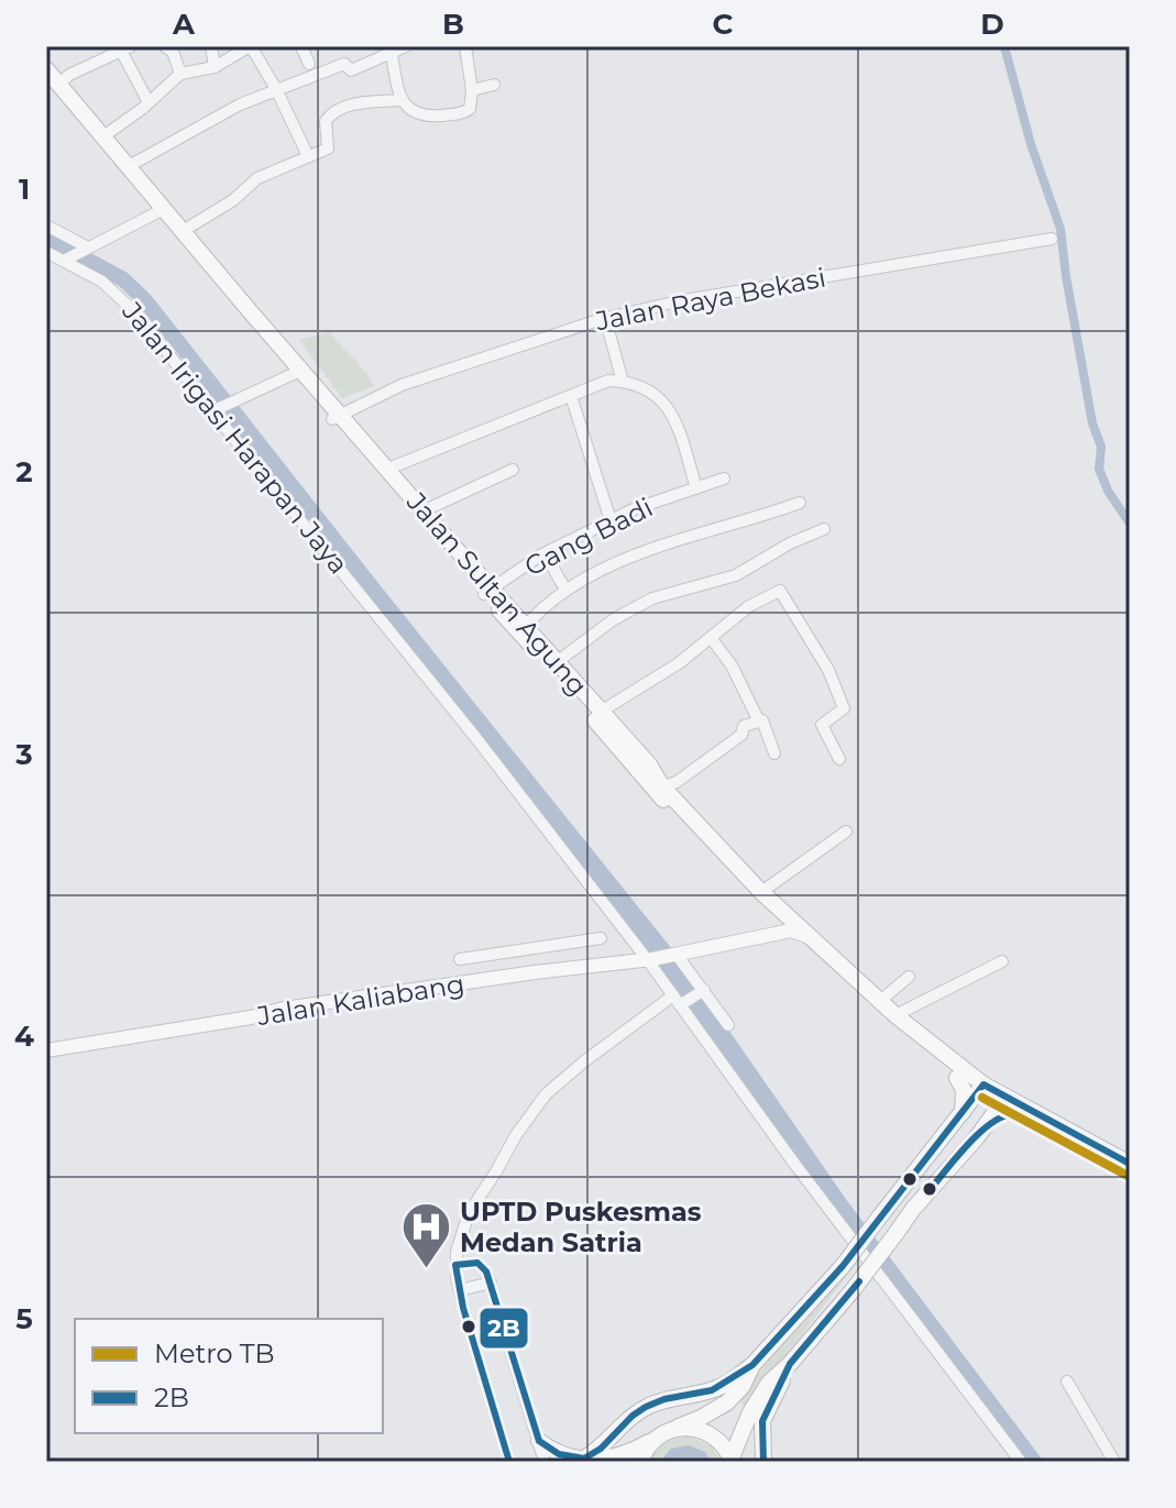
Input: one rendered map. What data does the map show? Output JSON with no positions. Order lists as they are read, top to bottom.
{
  "streets": {
    "highway": ["Jalan Sultan Agung"],
    "main road": ["Jalan Kaliabang"],
    "street": ["Jalan Raya Bekasi", "Jalan Irigasi Harapan Jaya", "Gang Badi"]
  },
  "crossings": [
    ["Jalan Raya Bekasi", "Jalan Sultan Agung"],
    ["Jalan Irigasi Harapan Jaya", "Jalan Kaliabang"],
    ["Gang Badi", "Jalan Sultan Agung"],
    ["Jalan Sultan Agung", "Jalan Kaliabang"]
  ],
  "places": {
    "hospital": ["UPTD Puskesmas Medan Satria"]
  },
  "lines": ["transit line 2B", "metro line TB"],
  "legend": ["Metro TB", "2B"],
  "grid": {
    "columns": [
      "A",
      "B",
      "C",
      "D"
    ],
    "rows": [
      "1",
      "2",
      "3",
      "4",
      "5"
    ]
  }
}
